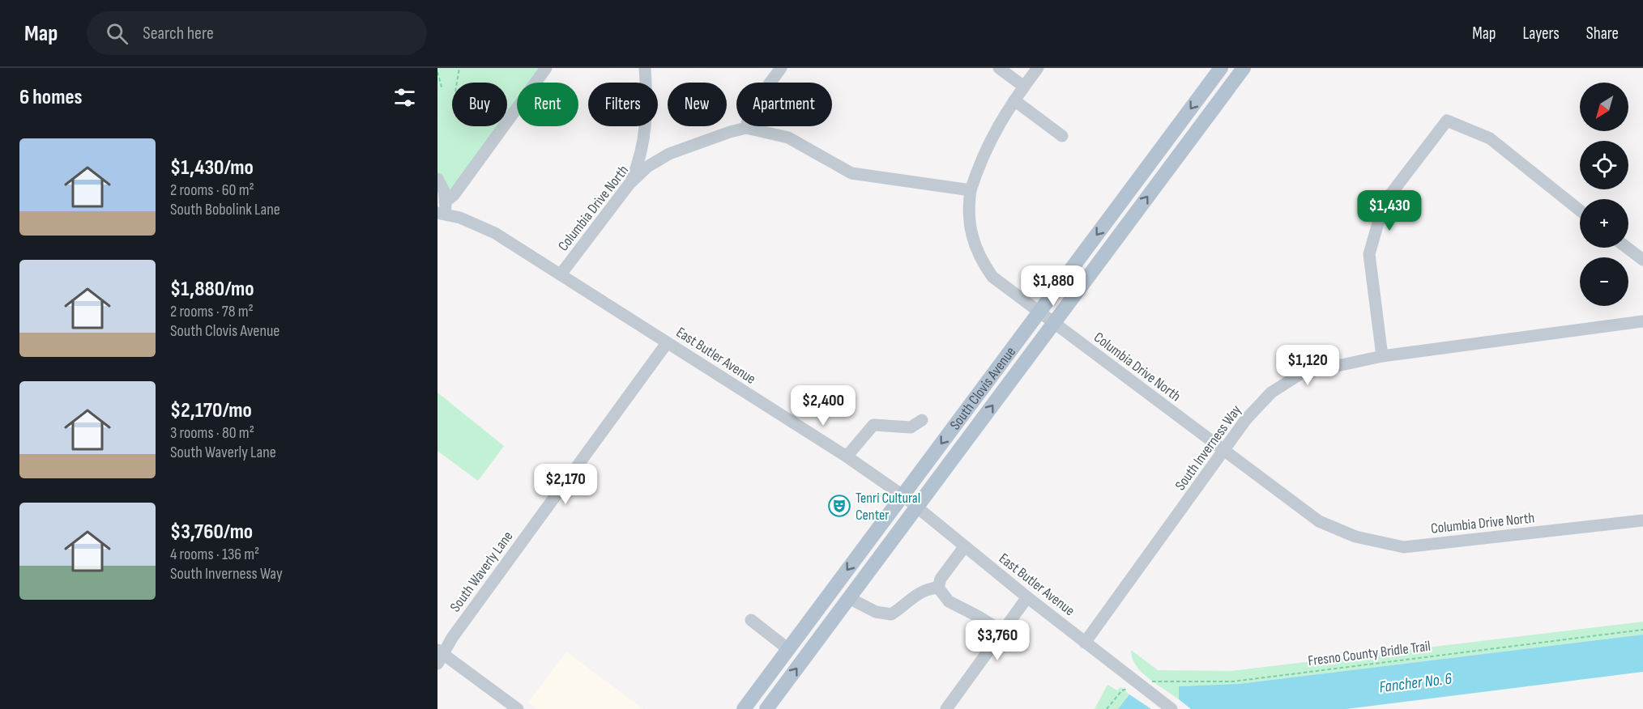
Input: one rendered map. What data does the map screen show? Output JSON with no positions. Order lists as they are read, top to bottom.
{
  "streets": {
    "main road": ["South Clovis Avenue"],
    "street": [
      "Columbia Drive North",
      "East Butler Avenue",
      "South Inverness Way",
      "South Waverly Lane"
    ],
    "path": ["Fresno County Bridle Trail"]
  },
  "crossings": [
    ["Columbia Drive North", "East Butler Avenue"],
    ["Columbia Drive North", "South Clovis Avenue"],
    ["Columbia Drive North", "South Inverness Way"],
    ["East Butler Avenue", "South Clovis Avenue"],
    ["East Butler Avenue", "South Inverness Way"],
    ["East Butler Avenue", "South Waverly Lane"],
    ["East Butler Avenue", "Fresno County Bridle Trail"]
  ],
  "water": ["Fancher No. 6"],
  "places": {
    "theatre": ["Tenri Cultural Center"]
  },
  "north": "bottom left",
  "page": {
    "header": "Map",
    "search": "Search here",
    "nav": ["Map", "Layers", "Share"],
    "heading": "6 homes",
    "map_buttons": ["+", "−"],
    "chip": [
      "Buy",
      "Rent",
      "Filters",
      "New",
      "Apartment"
    ],
    "list": [
      {
        "name": "$1,430/mo",
        "note": "2 rooms · 60 m² · South Bobolink Lane"
      },
      {
        "name": "$1,880/mo",
        "note": "2 rooms · 78 m² · South Clovis Avenue"
      },
      {
        "name": "$2,170/mo",
        "note": "3 rooms · 80 m² · South Waverly Lane"
      },
      {
        "name": "$3,760/mo",
        "note": "4 rooms · 136 m² · South Inverness Way"
      }
    ],
    "price": [
      "$1,430",
      "$1,880",
      "$1,120",
      "$2,400",
      "$2,170",
      "$3,760"
    ]
  }
}
